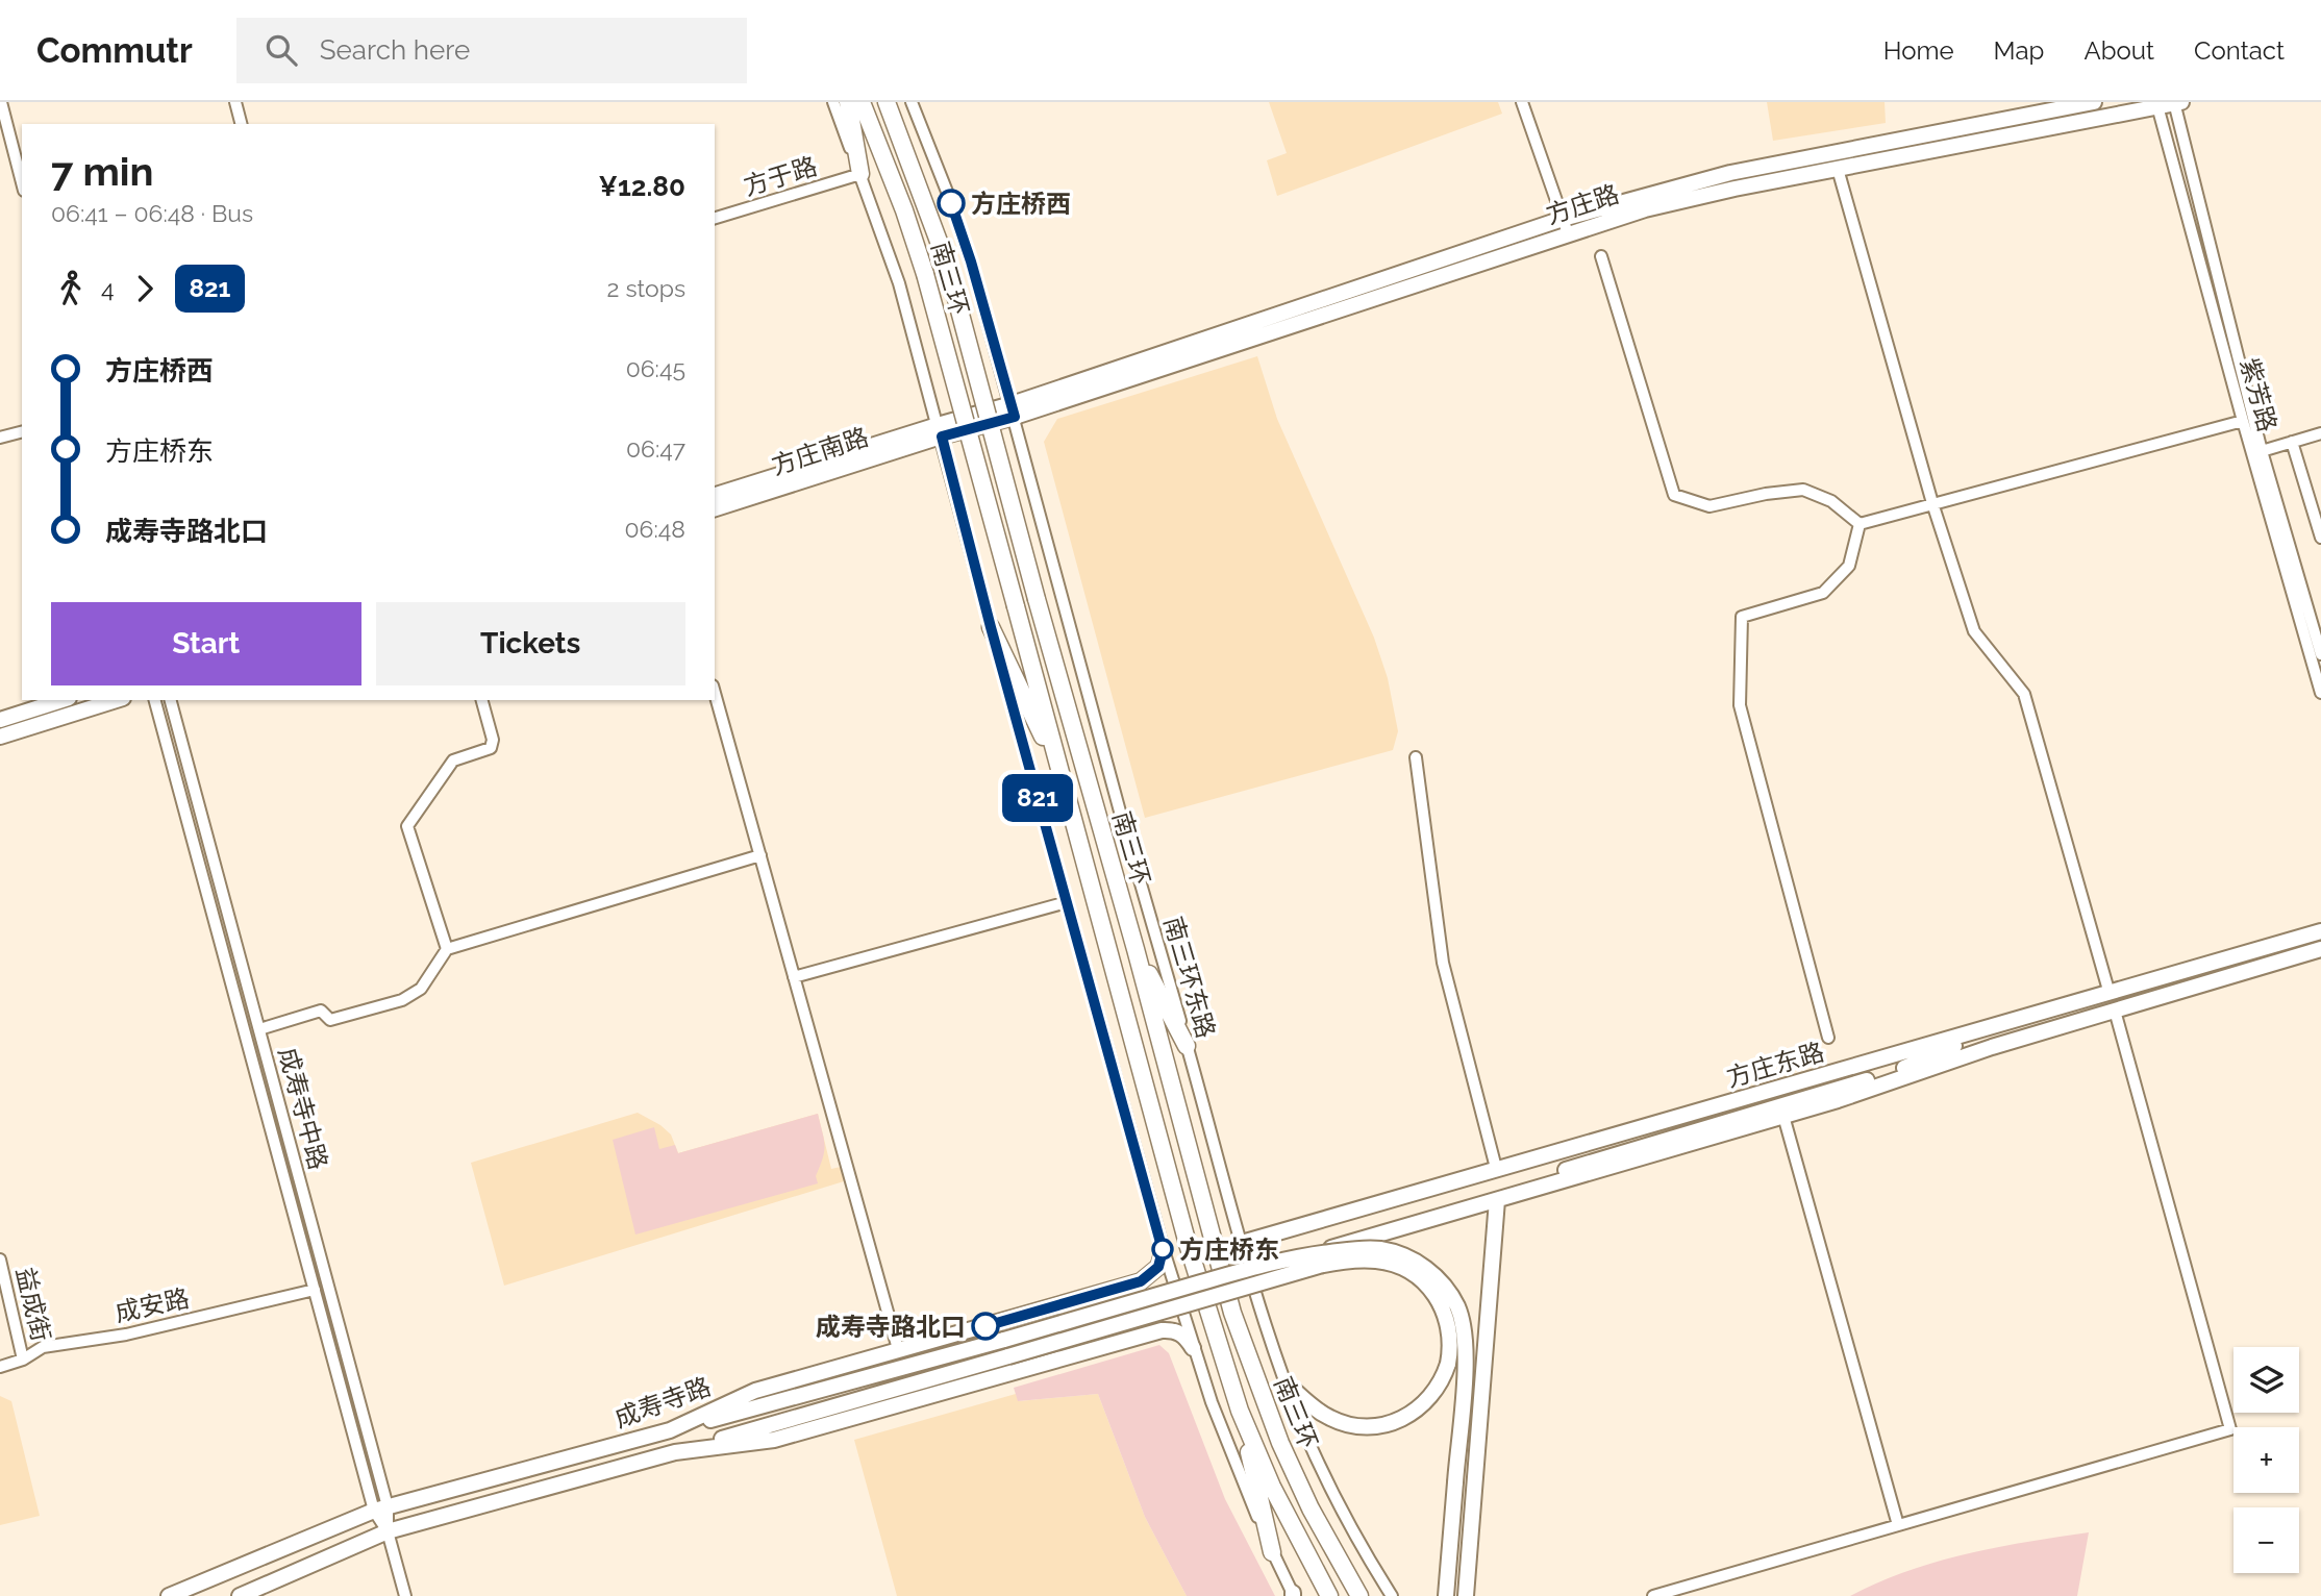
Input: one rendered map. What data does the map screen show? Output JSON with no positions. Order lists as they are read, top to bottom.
{
  "streets": {
    "highway": ["南三环"],
    "main road": [
      "方庄路",
      "方庄南路",
      "方庄东路",
      "成寿寺路"
    ],
    "street": [
      "方于路",
      "紫芳路",
      "南三环东路",
      "成寿寺中路",
      "益成街",
      "成安路"
    ]
  },
  "crossings": [
    ["方庄路", "紫芳路"],
    ["方庄路", "方庄南路"],
    ["方庄路", "南三环东路"],
    ["南三环东路", "方庄东路"],
    ["成寿寺中路", "成安路"],
    ["成寿寺中路", "成寿寺路"],
    ["益成街", "成安路"]
  ],
  "places": ["方庄桥西", "方庄桥东", "成寿寺路北口"],
  "lines": ["bus line 821"],
  "page": {
    "header": "Commutr",
    "search": "Search here",
    "nav": [
      "Home",
      "Map",
      "About",
      "Contact"
    ],
    "on_map": "821",
    "heading": ["7 min", "06:41 – 06:48 · Bus", "¥12.80"],
    "legs": ["4", "821", "2 stops"],
    "list": [
      {
        "name": "方庄桥西",
        "value": "06:45"
      },
      {
        "name": "方庄桥东",
        "value": "06:47"
      },
      {
        "name": "成寿寺路北口",
        "value": "06:48"
      }
    ],
    "buttons": ["Start", "Tickets"],
    "map_buttons": ["+", "−"]
  }
}
